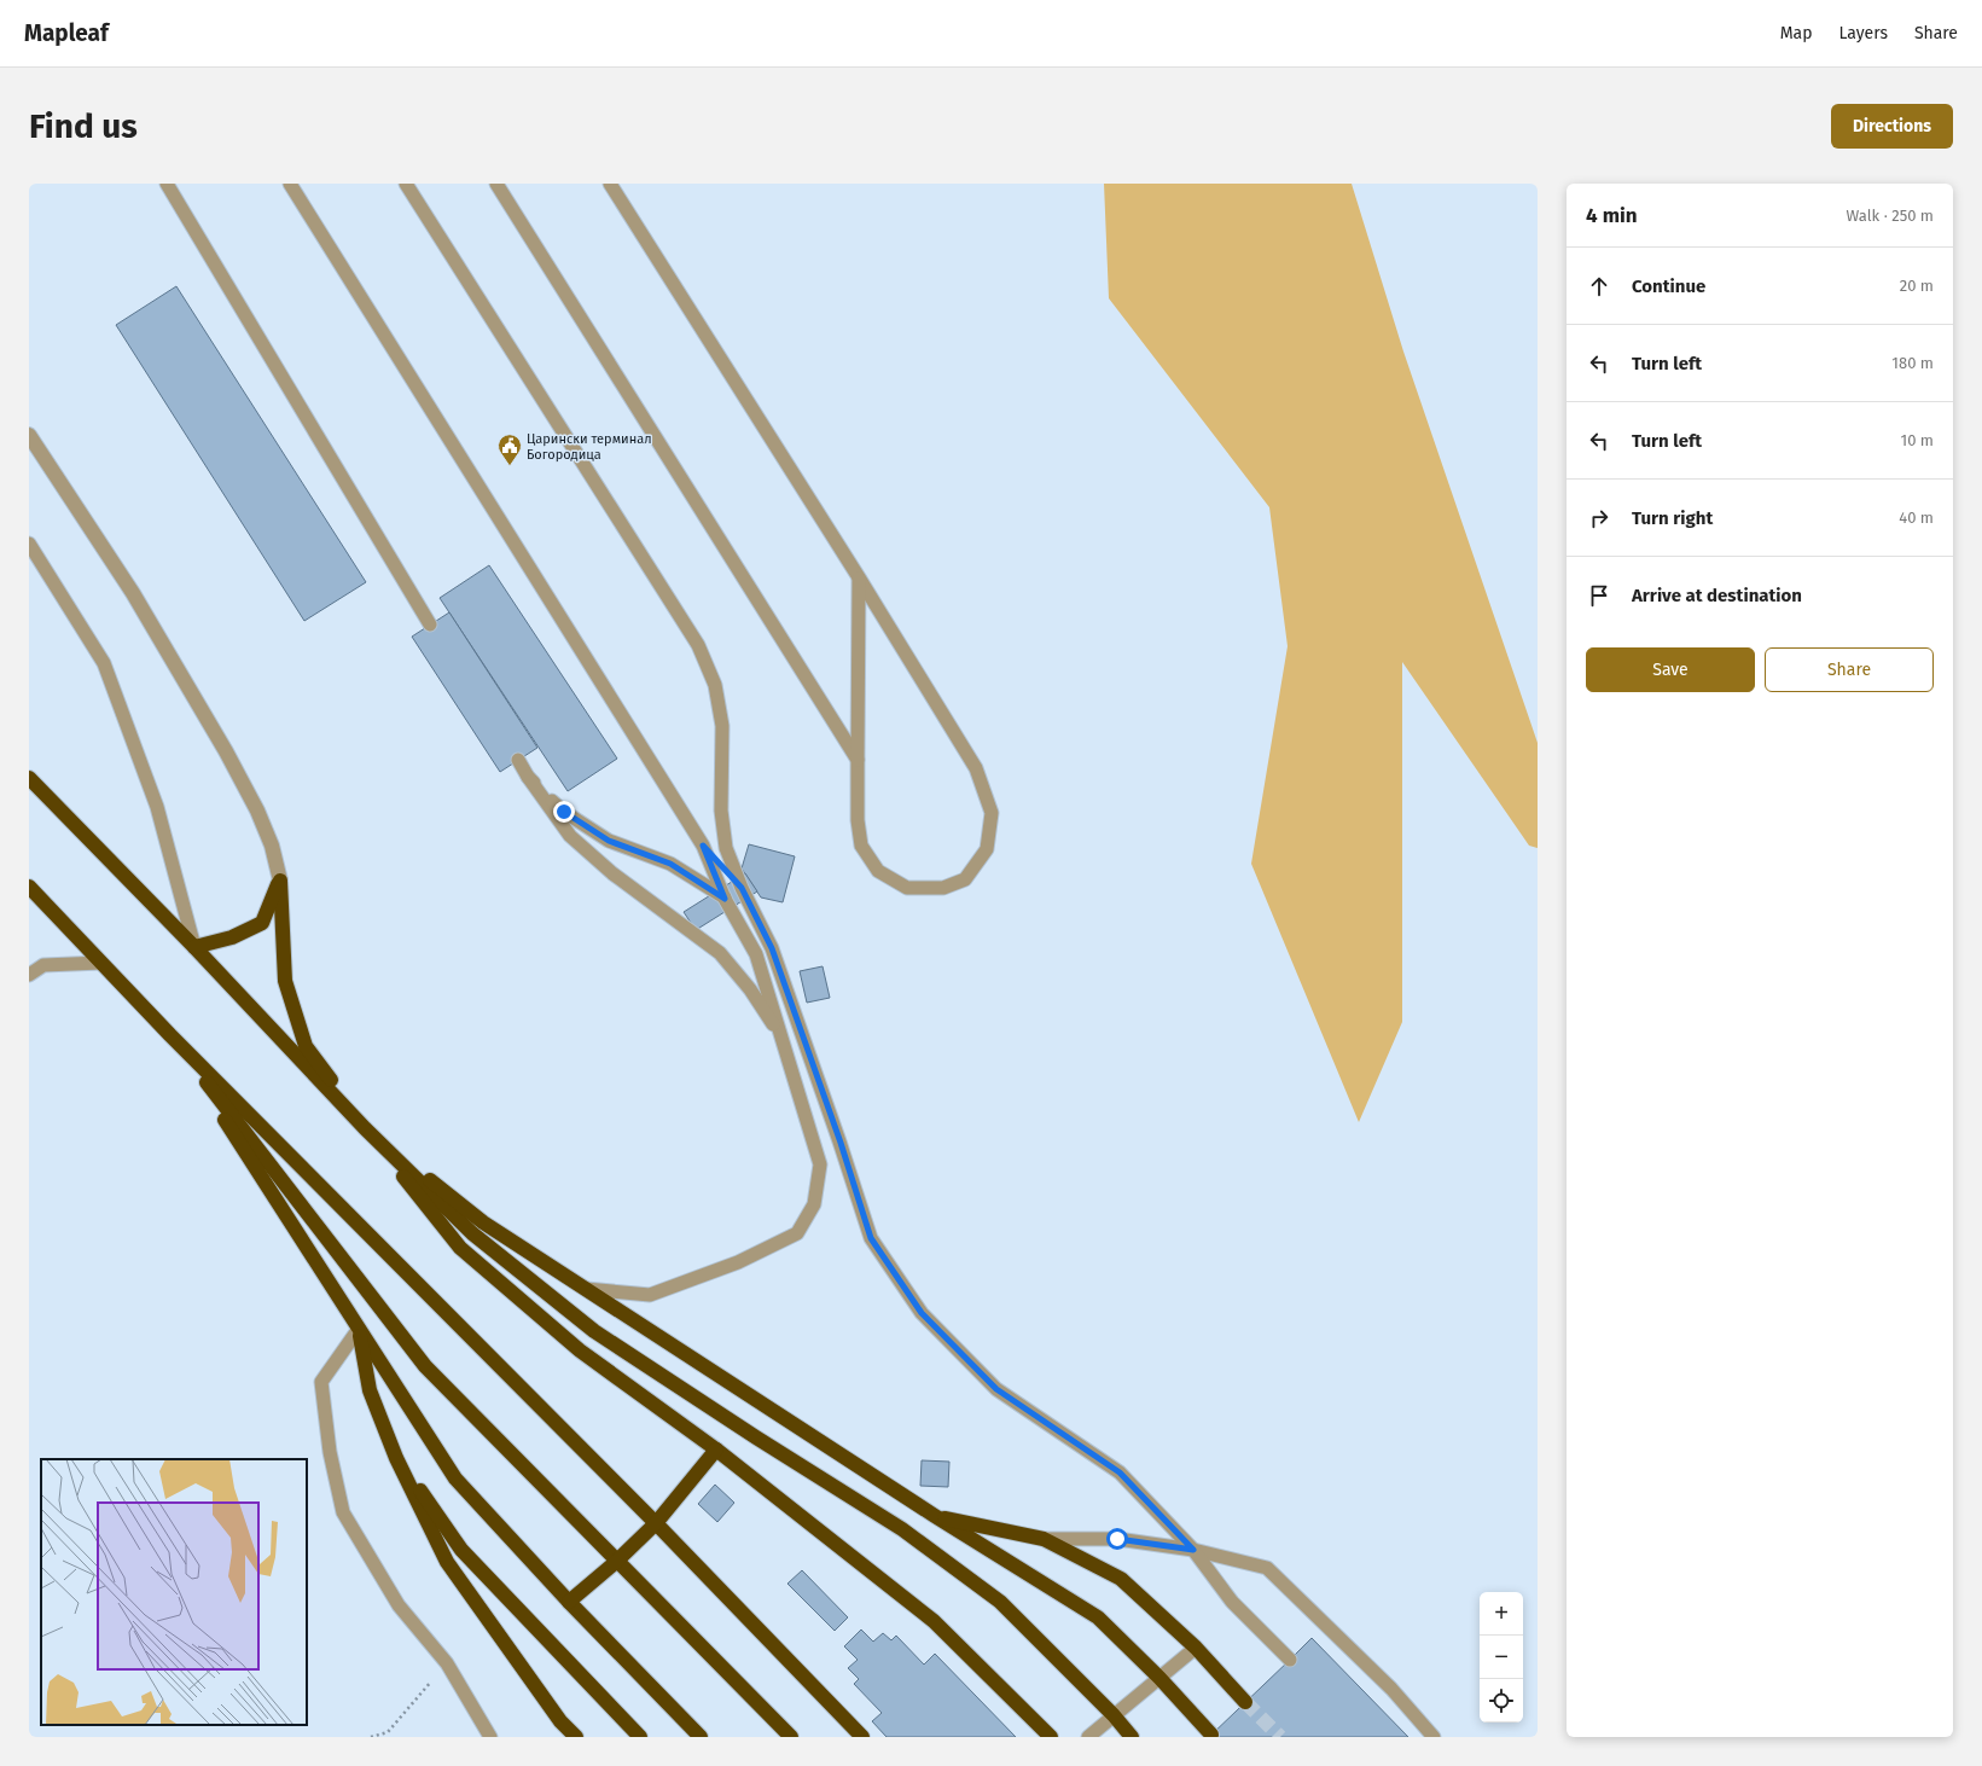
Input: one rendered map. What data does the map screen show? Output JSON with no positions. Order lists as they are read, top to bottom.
{
  "places": {
    "public building": ["Царински терминал Богородица"]
  },
  "page": {
    "header": "Mapleaf",
    "nav": ["Map", "Layers", "Share"],
    "buttons": [
      "Directions",
      ["Save", "Share"]
    ],
    "title": "Find us",
    "heading": ["4 min", "Walk · 250 m"],
    "list": [
      ["Continue", "20 m"],
      ["Turn left", "180 m"],
      ["Turn left", "10 m"],
      ["Turn right", "40 m"],
      "Arrive at destination"
    ],
    "map_buttons": ["+", "−"]
  }
}
